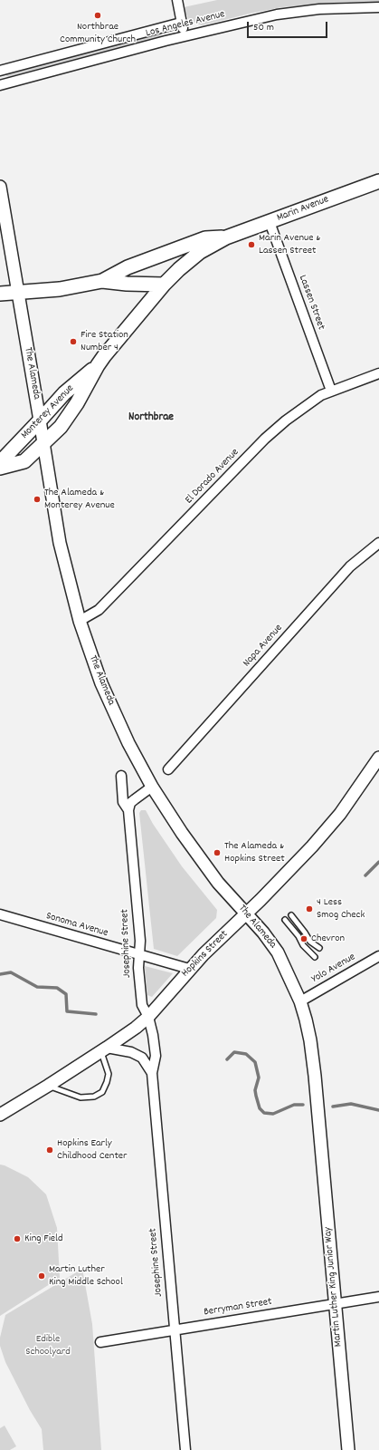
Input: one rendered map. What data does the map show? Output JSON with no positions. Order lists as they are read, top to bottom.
{
  "streets": {
    "main road": ["Marin Avenue", "Monterey Avenue"],
    "street": [
      "Los Angeles Avenue",
      "Lassen Street",
      "The Alameda",
      "El Dorado Avenue",
      "Napa Avenue",
      "Sonoma Avenue",
      "Josephine Street",
      "Hopkins Street",
      "Yolo Avenue",
      "Martin Luther King Junior Way",
      "Berryman Street"
    ]
  },
  "crossings": [
    ["Marin Avenue", "Lassen Street"],
    ["Marin Avenue", "The Alameda"],
    ["Marin Avenue", "Monterey Avenue"],
    ["Lassen Street", "El Dorado Avenue"],
    ["The Alameda", "Monterey Avenue"],
    ["The Alameda", "El Dorado Avenue"],
    ["The Alameda", "Hopkins Street"],
    ["The Alameda", "Yolo Avenue"],
    ["The Alameda", "Martin Luther King Junior Way"],
    ["Sonoma Avenue", "Josephine Street"],
    ["Sonoma Avenue", "Hopkins Street"],
    ["Josephine Street", "Hopkins Street"],
    ["Josephine Street", "Berryman Street"],
    ["Martin Luther King Junior Way", "Berryman Street"]
  ],
  "districts": ["Northbrae"],
  "parks": ["Edible Schoolyard"],
  "places": [
    "Northbrae Community Church",
    "Marin Avenue & Lassen Street",
    "Fire Station Number 4",
    "The Alameda & Monterey Avenue",
    "The Alameda & Hopkins Street",
    "4 Less Smog Check",
    "Chevron",
    "Hopkins Early Childhood Center",
    "King Field",
    "Martin Luther King Middle School"
  ],
  "scale_bar": "50 m"
}
